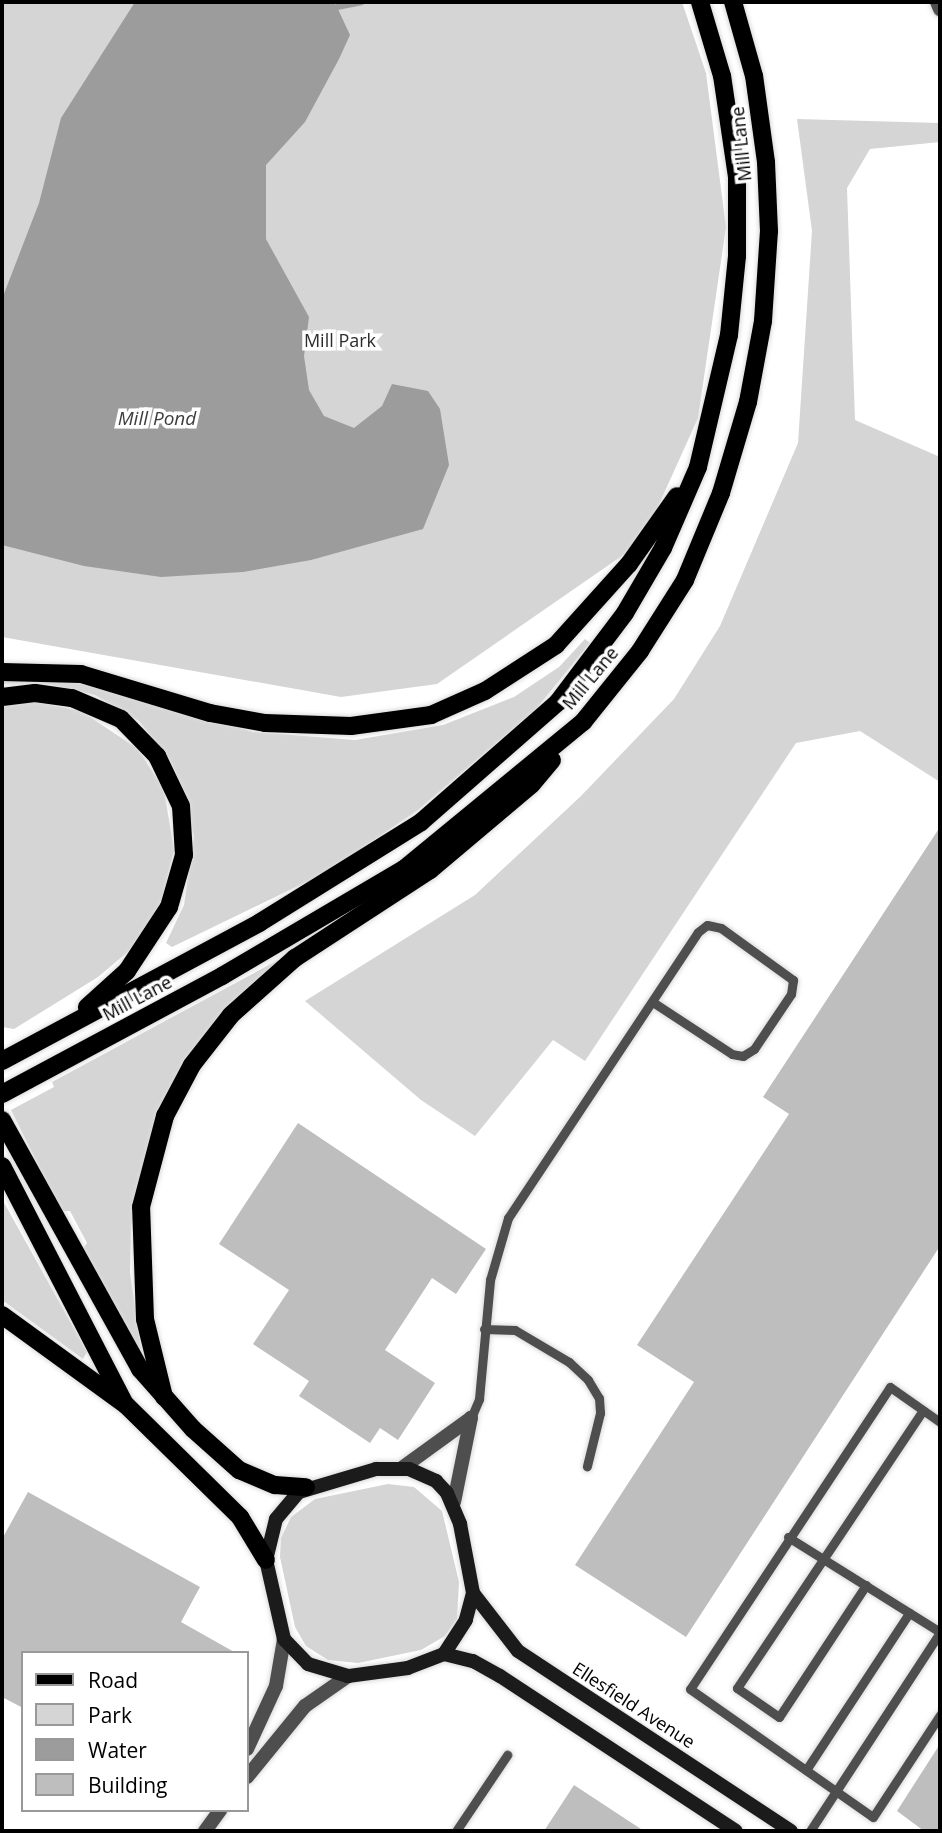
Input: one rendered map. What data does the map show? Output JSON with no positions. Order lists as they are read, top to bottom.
{
  "streets": {
    "main road": ["Mill Lane"],
    "street": ["Ellesfield Avenue"]
  },
  "water": ["Mill Pond"],
  "parks": ["Mill Park"],
  "legend": [
    "Road",
    "Park",
    "Water",
    "Building"
  ]
}
